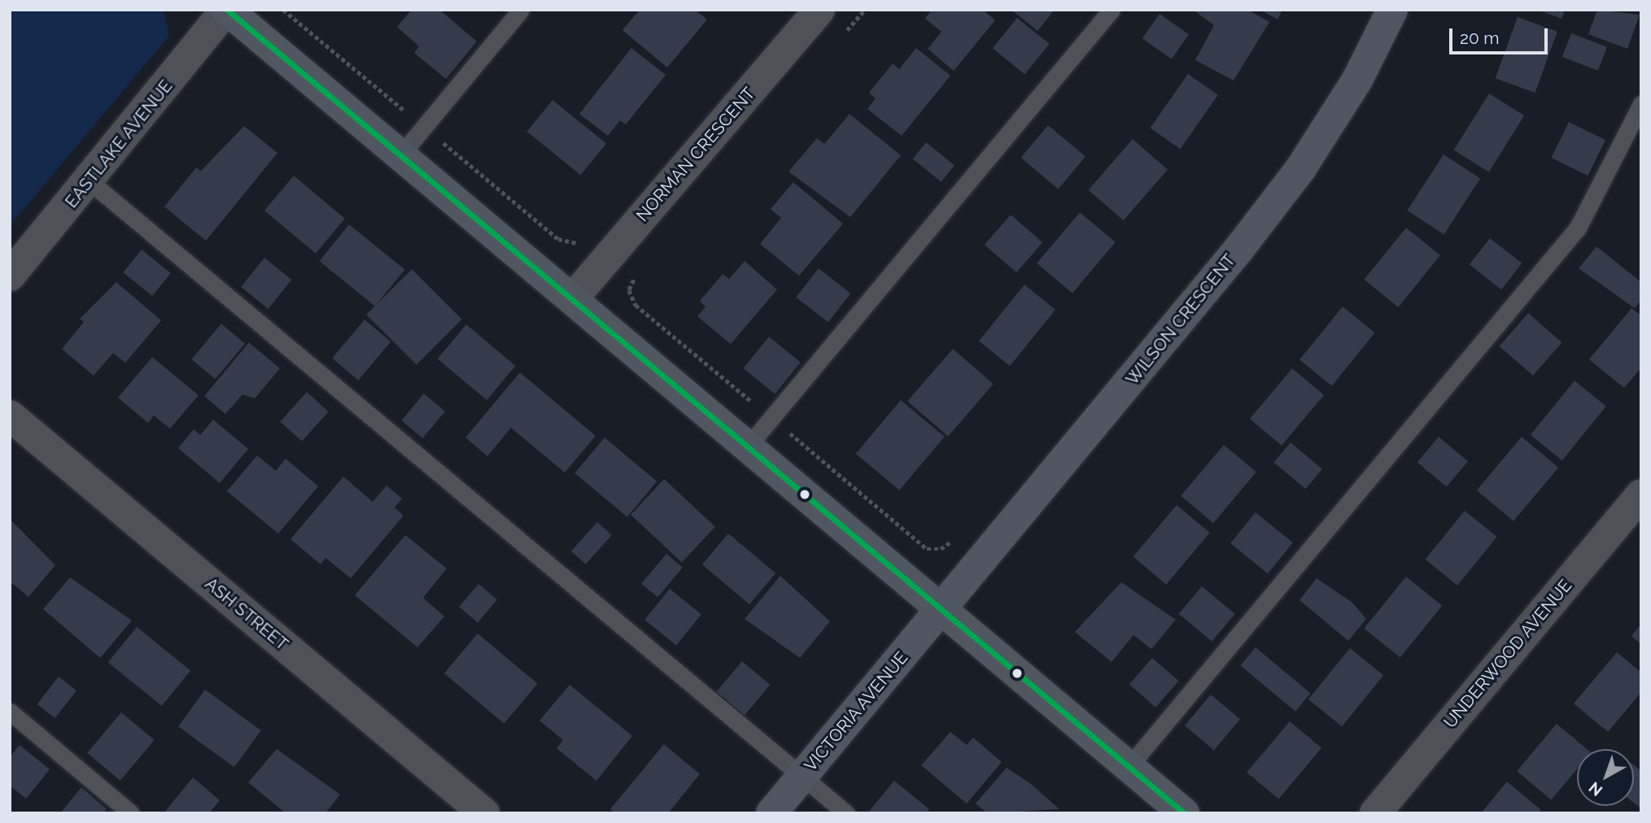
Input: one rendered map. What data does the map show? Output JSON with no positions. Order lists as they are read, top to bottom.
{
  "streets": {
    "street": [
      "EASTLAKE AVENUE",
      "NORMAN CRESCENT",
      "WILSON CRESCENT",
      "ASH STREET",
      "UNDERWOOD AVENUE",
      "VICTORIA AVENUE"
    ]
  },
  "crossings": [
    ["WILSON CRESCENT", "VICTORIA AVENUE"]
  ],
  "scale_bar": "20 m",
  "north": "bottom left"
}
